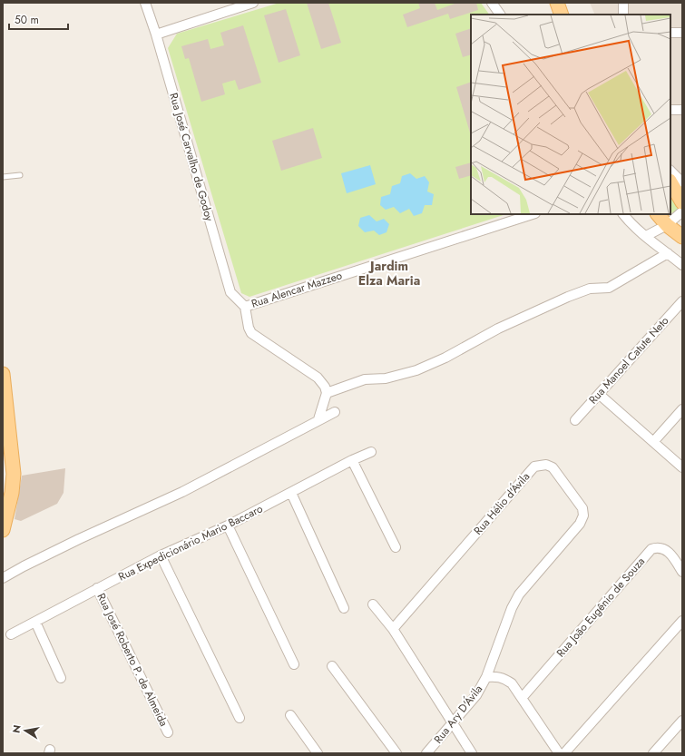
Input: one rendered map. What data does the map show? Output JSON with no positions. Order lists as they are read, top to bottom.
{
  "streets": {
    "street": [
      "Rua José Carvalho de Godoy",
      "Rua Alencar Mazzeo",
      "Rua Manoel Catute Neto",
      "Rua Hélio d'Ávila",
      "Rua Expedicionário Mario Baccaro",
      "Rua João Eugênio de Souza",
      "Rua José Roberto P. de Almeida",
      "Rua Ary D'Ávila"
    ]
  },
  "crossings": [
    ["Rua José Carvalho de Godoy", "Rua Alencar Mazzeo"],
    ["Rua Hélio d'Ávila", "Rua Ary D'Ávila"],
    ["Rua Expedicionário Mario Baccaro", "Rua José Roberto P. de Almeida"],
    ["Rua João Eugênio de Souza", "Rua Ary D'Ávila"]
  ],
  "districts": ["Jardim Elza Maria"],
  "scale_bar": "50 m",
  "north": "left"
}
